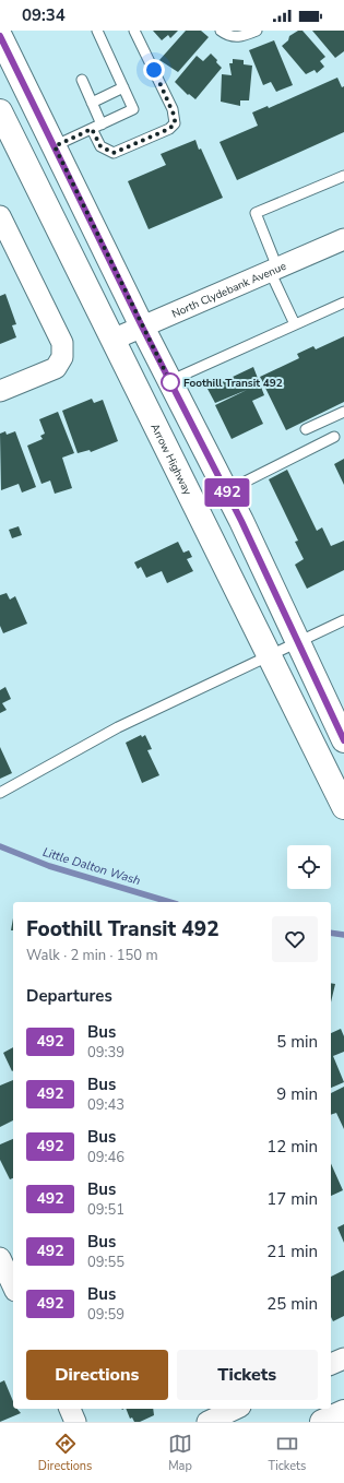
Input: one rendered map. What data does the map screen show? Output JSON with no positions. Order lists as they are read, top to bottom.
{
  "streets": {
    "main road": ["Arrow Highway"],
    "street": ["North Clydebank Avenue"]
  },
  "crossings": [
    ["North Clydebank Avenue", "Arrow Highway"]
  ],
  "water": ["Little Dalton Wash"],
  "places": ["Foothill Transit 492"],
  "lines": ["bus line 492"],
  "page": {
    "status": "09:34",
    "on_map": "492",
    "heading": [
      ["Foothill Transit 492", "Walk · 2 min · 150 m"],
      "Departures"
    ],
    "list": [
      {
        "mark": "492",
        "name": "Bus",
        "note": "09:39",
        "value": "5 min"
      },
      {
        "mark": "492",
        "name": "Bus",
        "note": "09:43",
        "value": "9 min"
      },
      {
        "mark": "492",
        "name": "Bus",
        "note": "09:46",
        "value": "12 min"
      },
      {
        "mark": "492",
        "name": "Bus",
        "note": "09:51",
        "value": "17 min"
      },
      {
        "mark": "492",
        "name": "Bus",
        "note": "09:55",
        "value": "21 min"
      },
      {
        "mark": "492",
        "name": "Bus",
        "note": "09:59",
        "value": "25 min"
      }
    ],
    "buttons": ["Directions", "Tickets"],
    "tabs": ["Directions", "Map", "Tickets"]
  }
}
